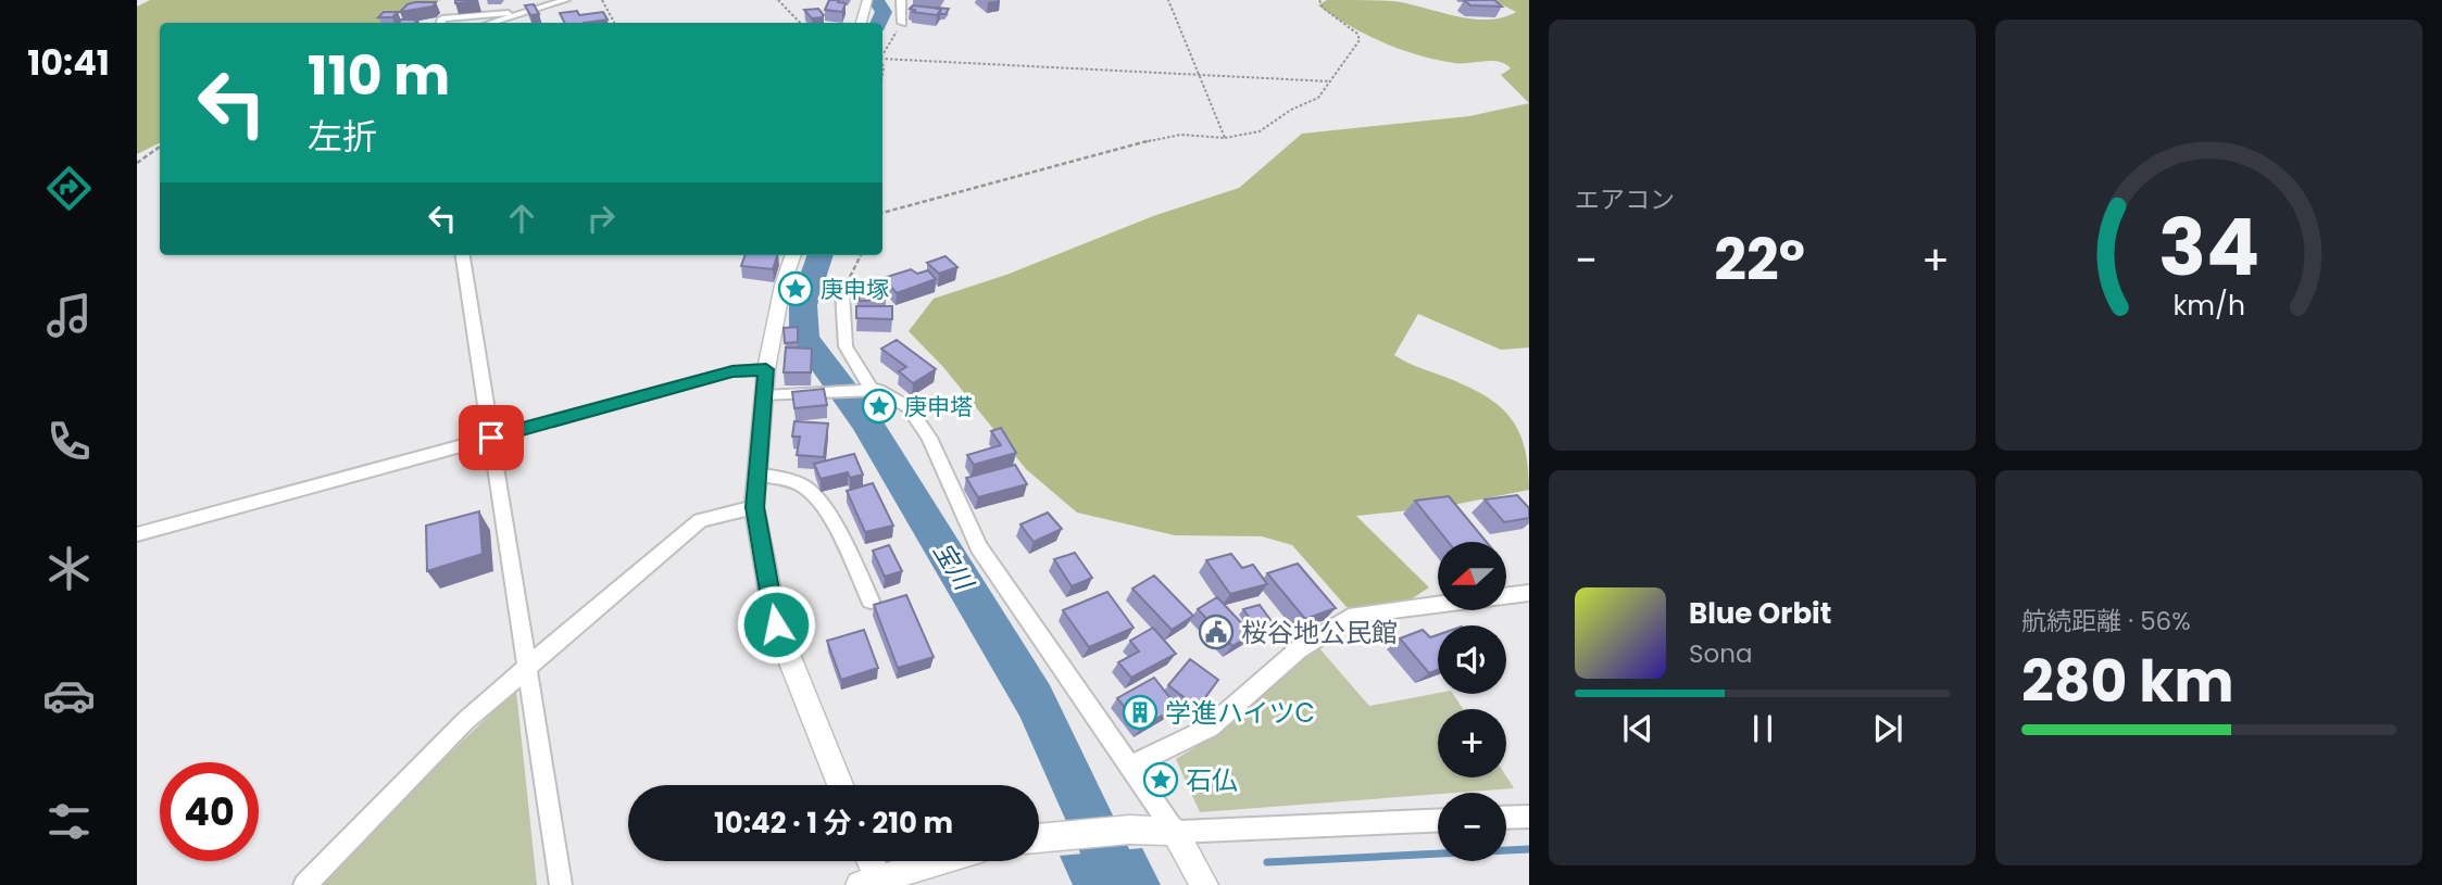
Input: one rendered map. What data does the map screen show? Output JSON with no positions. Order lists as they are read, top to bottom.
{
  "water": ["宝川"],
  "places": {
    "place": ["庚申塚", "庚申塔", "石仏"],
    "public building": ["桜谷地公民館"],
    "building": ["学進ハイツC"]
  },
  "north": "left",
  "page": {
    "tabs": "10:41",
    "tile": [
      "エアコン",
      ["航続距離 · 56%", "280 km"]
    ],
    "turn": ["110 m", "左折"],
    "heat": ["−", "22°", "+"],
    "map_buttons": ["+", "−"],
    "song": ["Blue Orbit", "Sona"],
    "limit": "40",
    "trip": "10:42 · 1 分 · 210 m",
    "gauge": ["34", "km/h"]
  }
}
